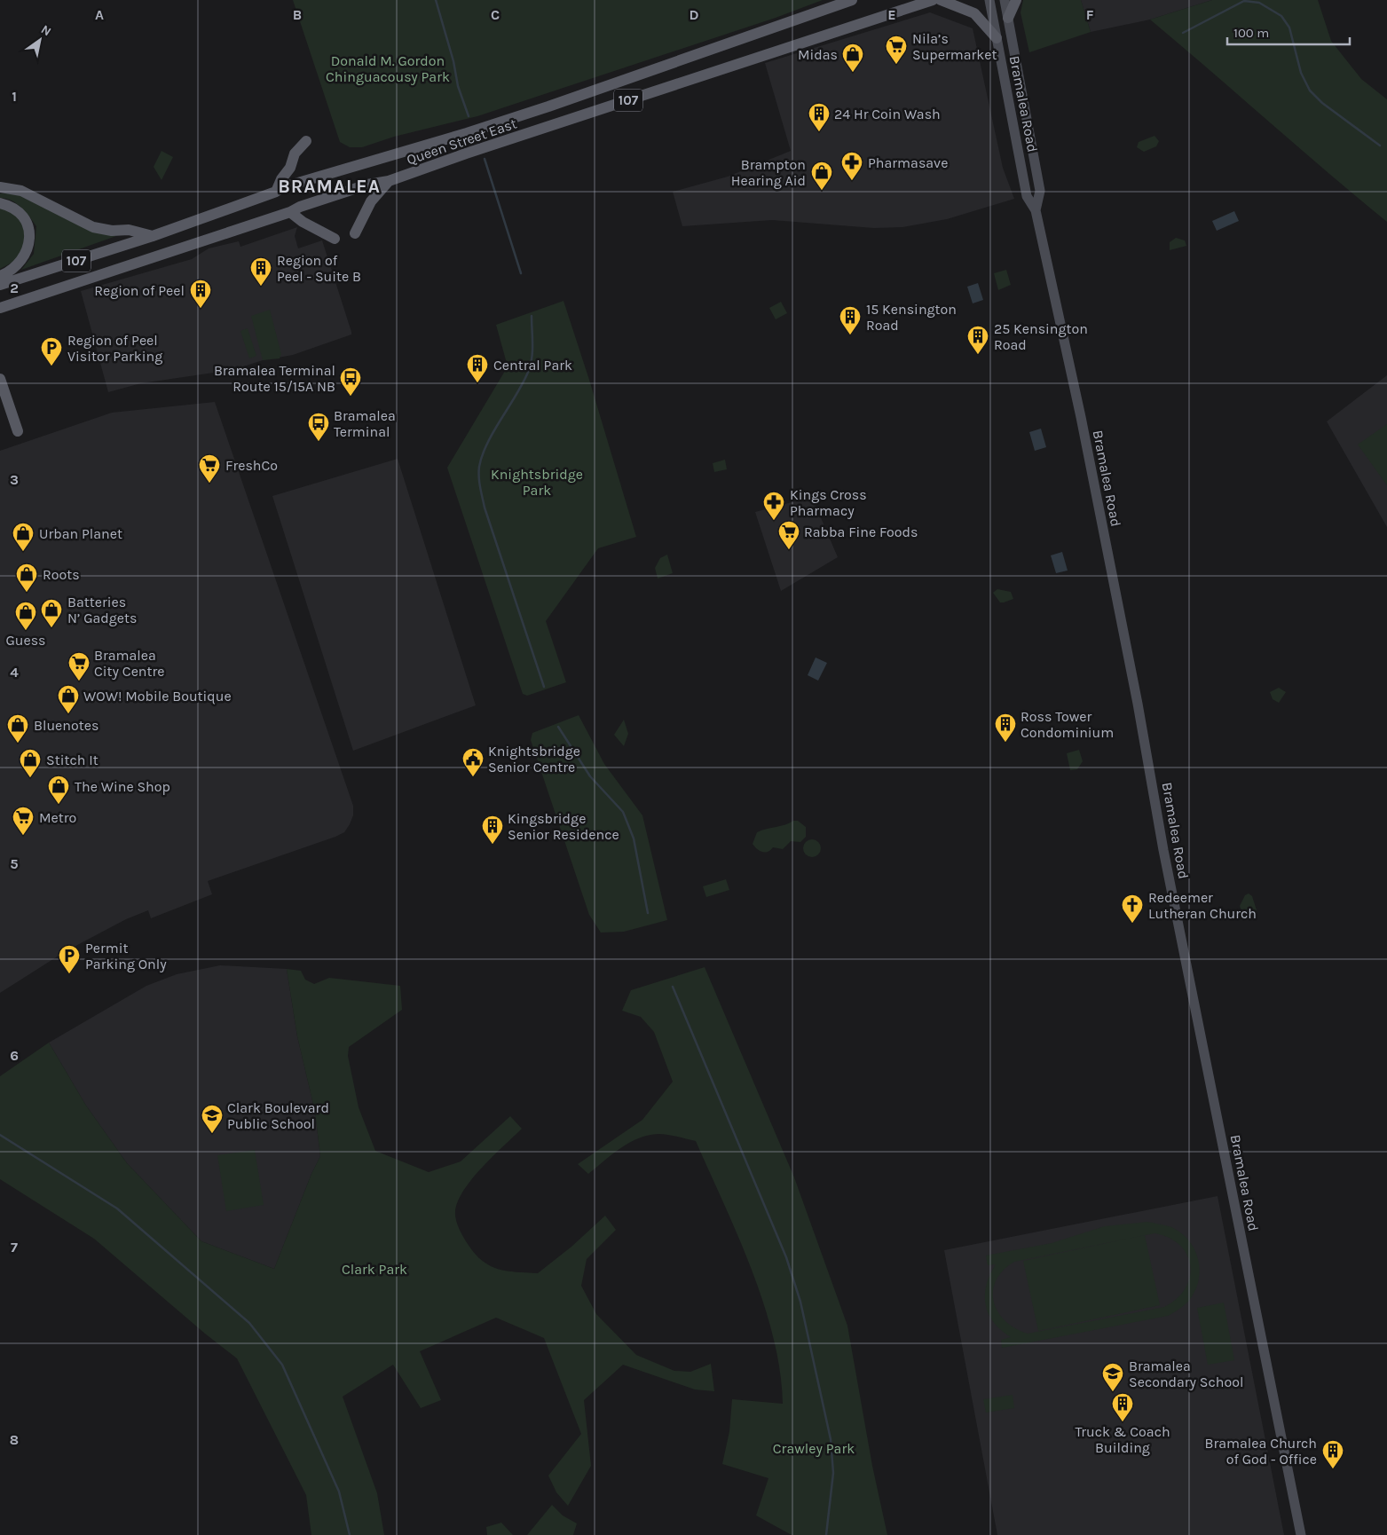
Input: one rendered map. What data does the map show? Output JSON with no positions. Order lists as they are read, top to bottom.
{
  "streets": {
    "main road": ["107", "Bramalea Road", "Queen Street East"]
  },
  "districts": ["BRAMALEA"],
  "parks": [
    "Donald M. Gordon Chinguacousy Park",
    "Knightsbridge Park",
    "Clark Park",
    "Crawley Park"
  ],
  "places": {
    "supermarket": [
      "Nila’s Supermarket",
      "FreshCo",
      "Rabba Fine Foods",
      "Bramalea City Centre",
      "Metro"
    ],
    "shop": [
      "Midas",
      "Brampton Hearing Aid",
      "Urban Planet",
      "Roots",
      "Batteries N’ Gadgets",
      "Guess",
      "WOW! Mobile Boutique",
      "Bluenotes",
      "Stitch It",
      "The Wine Shop"
    ],
    "building": [
      "24 Hr Coin Wash",
      "Region of Peel - Suite B",
      "Region of Peel",
      "15 Kensington Road",
      "25 Kensington Road",
      "Central Park",
      "Ross Tower Condominium",
      "Kingsbridge Senior Residence",
      "Truck & Coach Building",
      "Bramalea Church of God - Office"
    ],
    "pharmacy": ["Pharmasave", "Kings Cross Pharmacy"],
    "parking": ["Region of Peel Visitor Parking", "Permit Parking Only"],
    "bus stop": ["Bramalea Terminal Route 15/15A NB", "Bramalea Terminal"],
    "public building": ["Knightsbridge Senior Centre"],
    "church": ["Redeemer Lutheran Church"],
    "school or university": ["Clark Boulevard Public School", "Bramalea Secondary School"]
  },
  "scale_bar": "100 m",
  "north": "top right",
  "grid": {
    "columns": [
      "A",
      "B",
      "C",
      "D",
      "E",
      "F"
    ],
    "rows": [
      "1",
      "2",
      "3",
      "4",
      "5",
      "6",
      "7",
      "8"
    ]
  }
}
